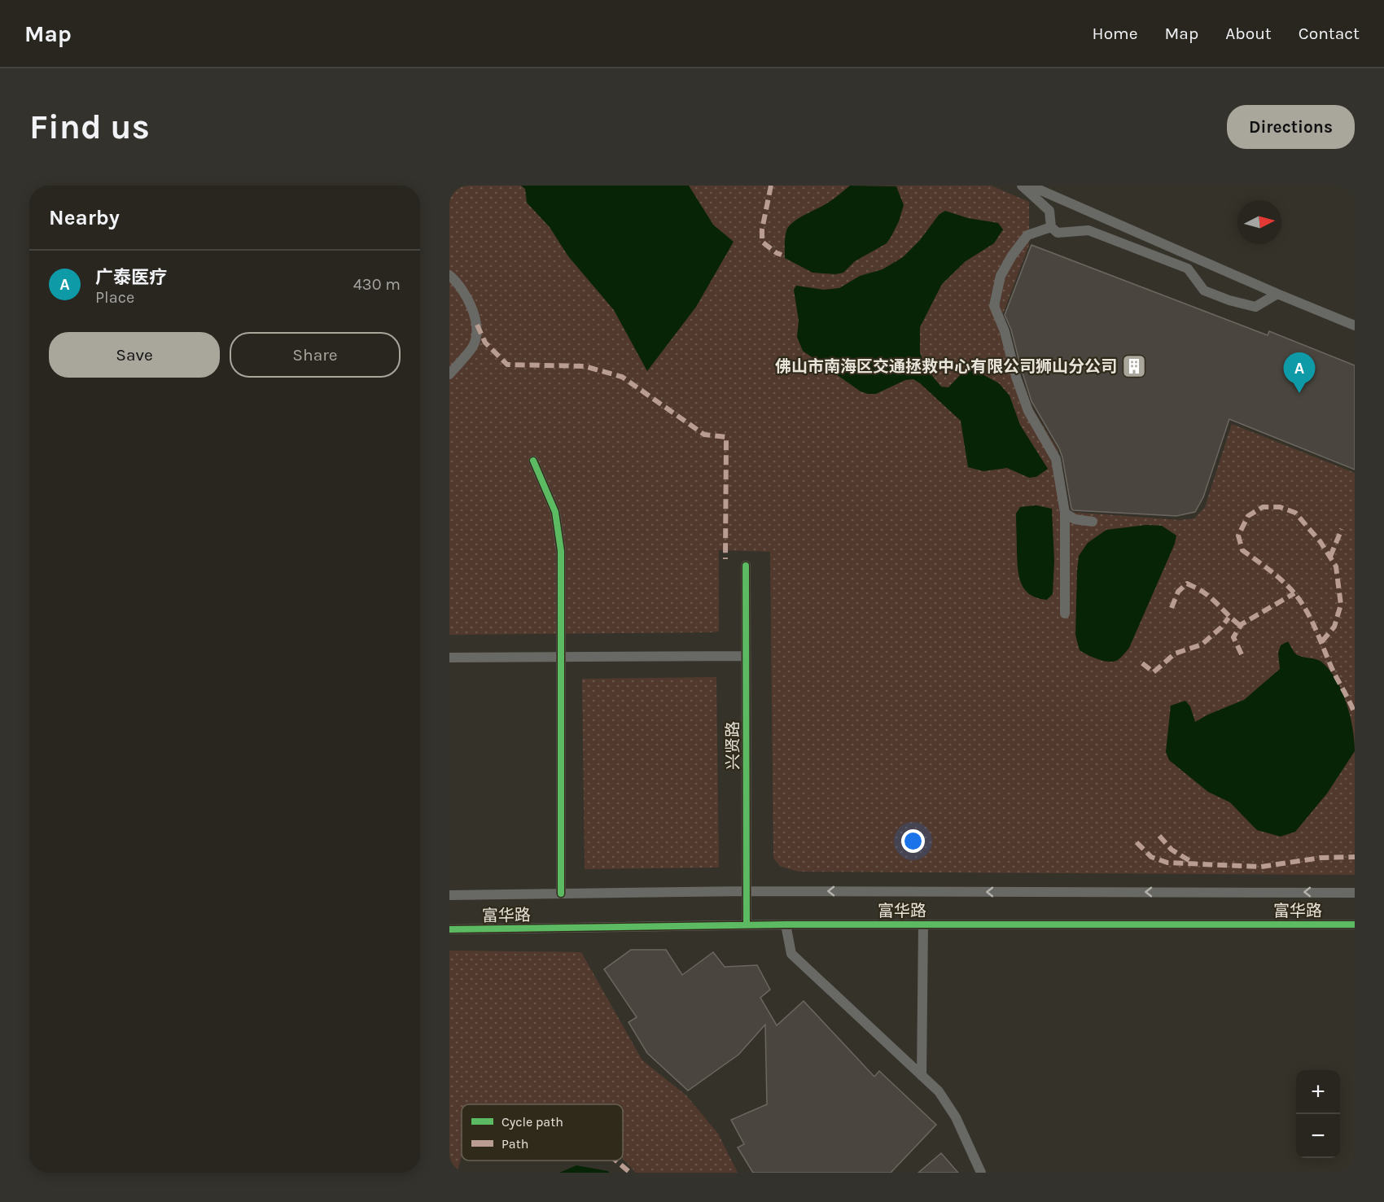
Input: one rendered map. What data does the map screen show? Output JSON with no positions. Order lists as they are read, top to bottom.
{
  "streets": {
    "street": ["兴贤路", "富华路"]
  },
  "crossings": [
    ["兴贤路", "富华路"]
  ],
  "places": {
    "building": ["佛山市南海区交通拯救中心有限公司狮山分公司"]
  },
  "legend": ["Cycle path", "Path"],
  "north": "right",
  "page": {
    "header": "Map",
    "nav": [
      "Home",
      "Map",
      "About",
      "Contact"
    ],
    "buttons": [
      "Directions",
      ["Save", "Share"]
    ],
    "title": "Find us",
    "heading": "Nearby",
    "list": [
      {
        "mark": "A",
        "name": "广泰医疗",
        "note": "Place",
        "value": "430 m"
      }
    ],
    "pins": "A",
    "map_buttons": ["+", "−"]
  }
}
